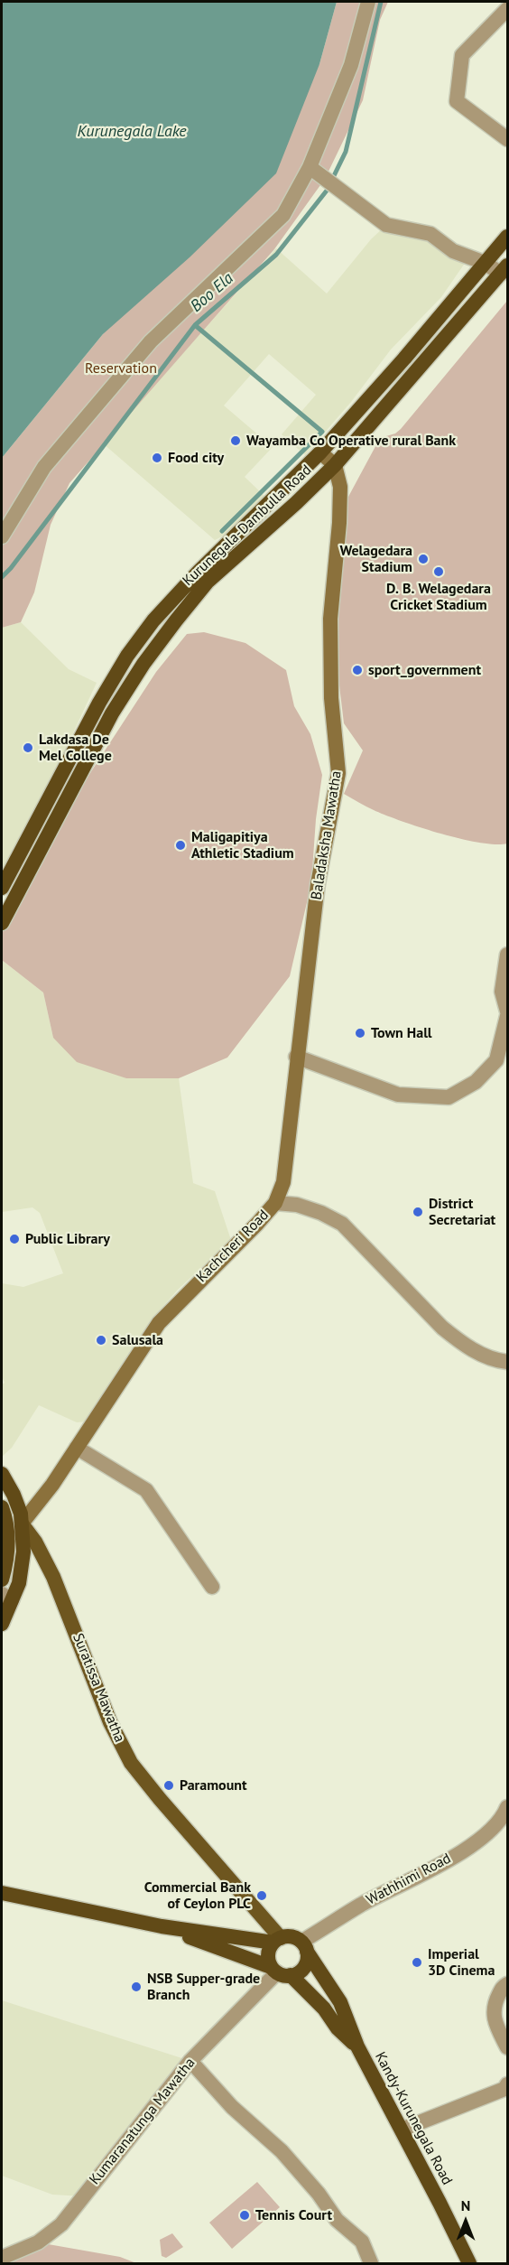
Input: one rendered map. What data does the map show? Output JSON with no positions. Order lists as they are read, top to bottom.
{
  "streets": {
    "highway": ["Kurunegala-Dambulla Road", "Kandy-Kurunegala Road"],
    "main road": ["Baladaksha Mawatha", "Kachcheri Road", "Suratissa Mawatha"],
    "street": ["Wathhimi Road", "Kumaranatunga Mawatha"]
  },
  "crossings": [
    ["Kurunegala-Dambulla Road", "Baladaksha Mawatha"],
    ["Baladaksha Mawatha", "Kachcheri Road"],
    ["Kachcheri Road", "Suratissa Mawatha"],
    ["Suratissa Mawatha", "Wathhimi Road"],
    ["Suratissa Mawatha", "Kandy-Kurunegala Road"],
    ["Suratissa Mawatha", "Kumaranatunga Mawatha"],
    ["Wathhimi Road", "Kandy-Kurunegala Road"],
    ["Wathhimi Road", "Kumaranatunga Mawatha"],
    ["Kandy-Kurunegala Road", "Kumaranatunga Mawatha"]
  ],
  "water": ["Kurunegala Lake", "Boo Ela"],
  "parks": ["Reservation"],
  "places": [
    "Wayamba Co Operative rural Bank",
    "Food city",
    "Welagedara Stadium",
    "D. B. Welagedara Cricket Stadium",
    "sport_government",
    "Lakdasa De Mel College",
    "Maligapitiya Athletic Stadium",
    "Town Hall",
    "District Secretariat",
    "Public Library",
    "Salusala",
    "Paramount",
    "Commercial Bank of Ceylon PLC",
    "Imperial 3D Cinema",
    "NSB Supper-grade Branch",
    "Tennis Court"
  ],
  "north": "top"
}
